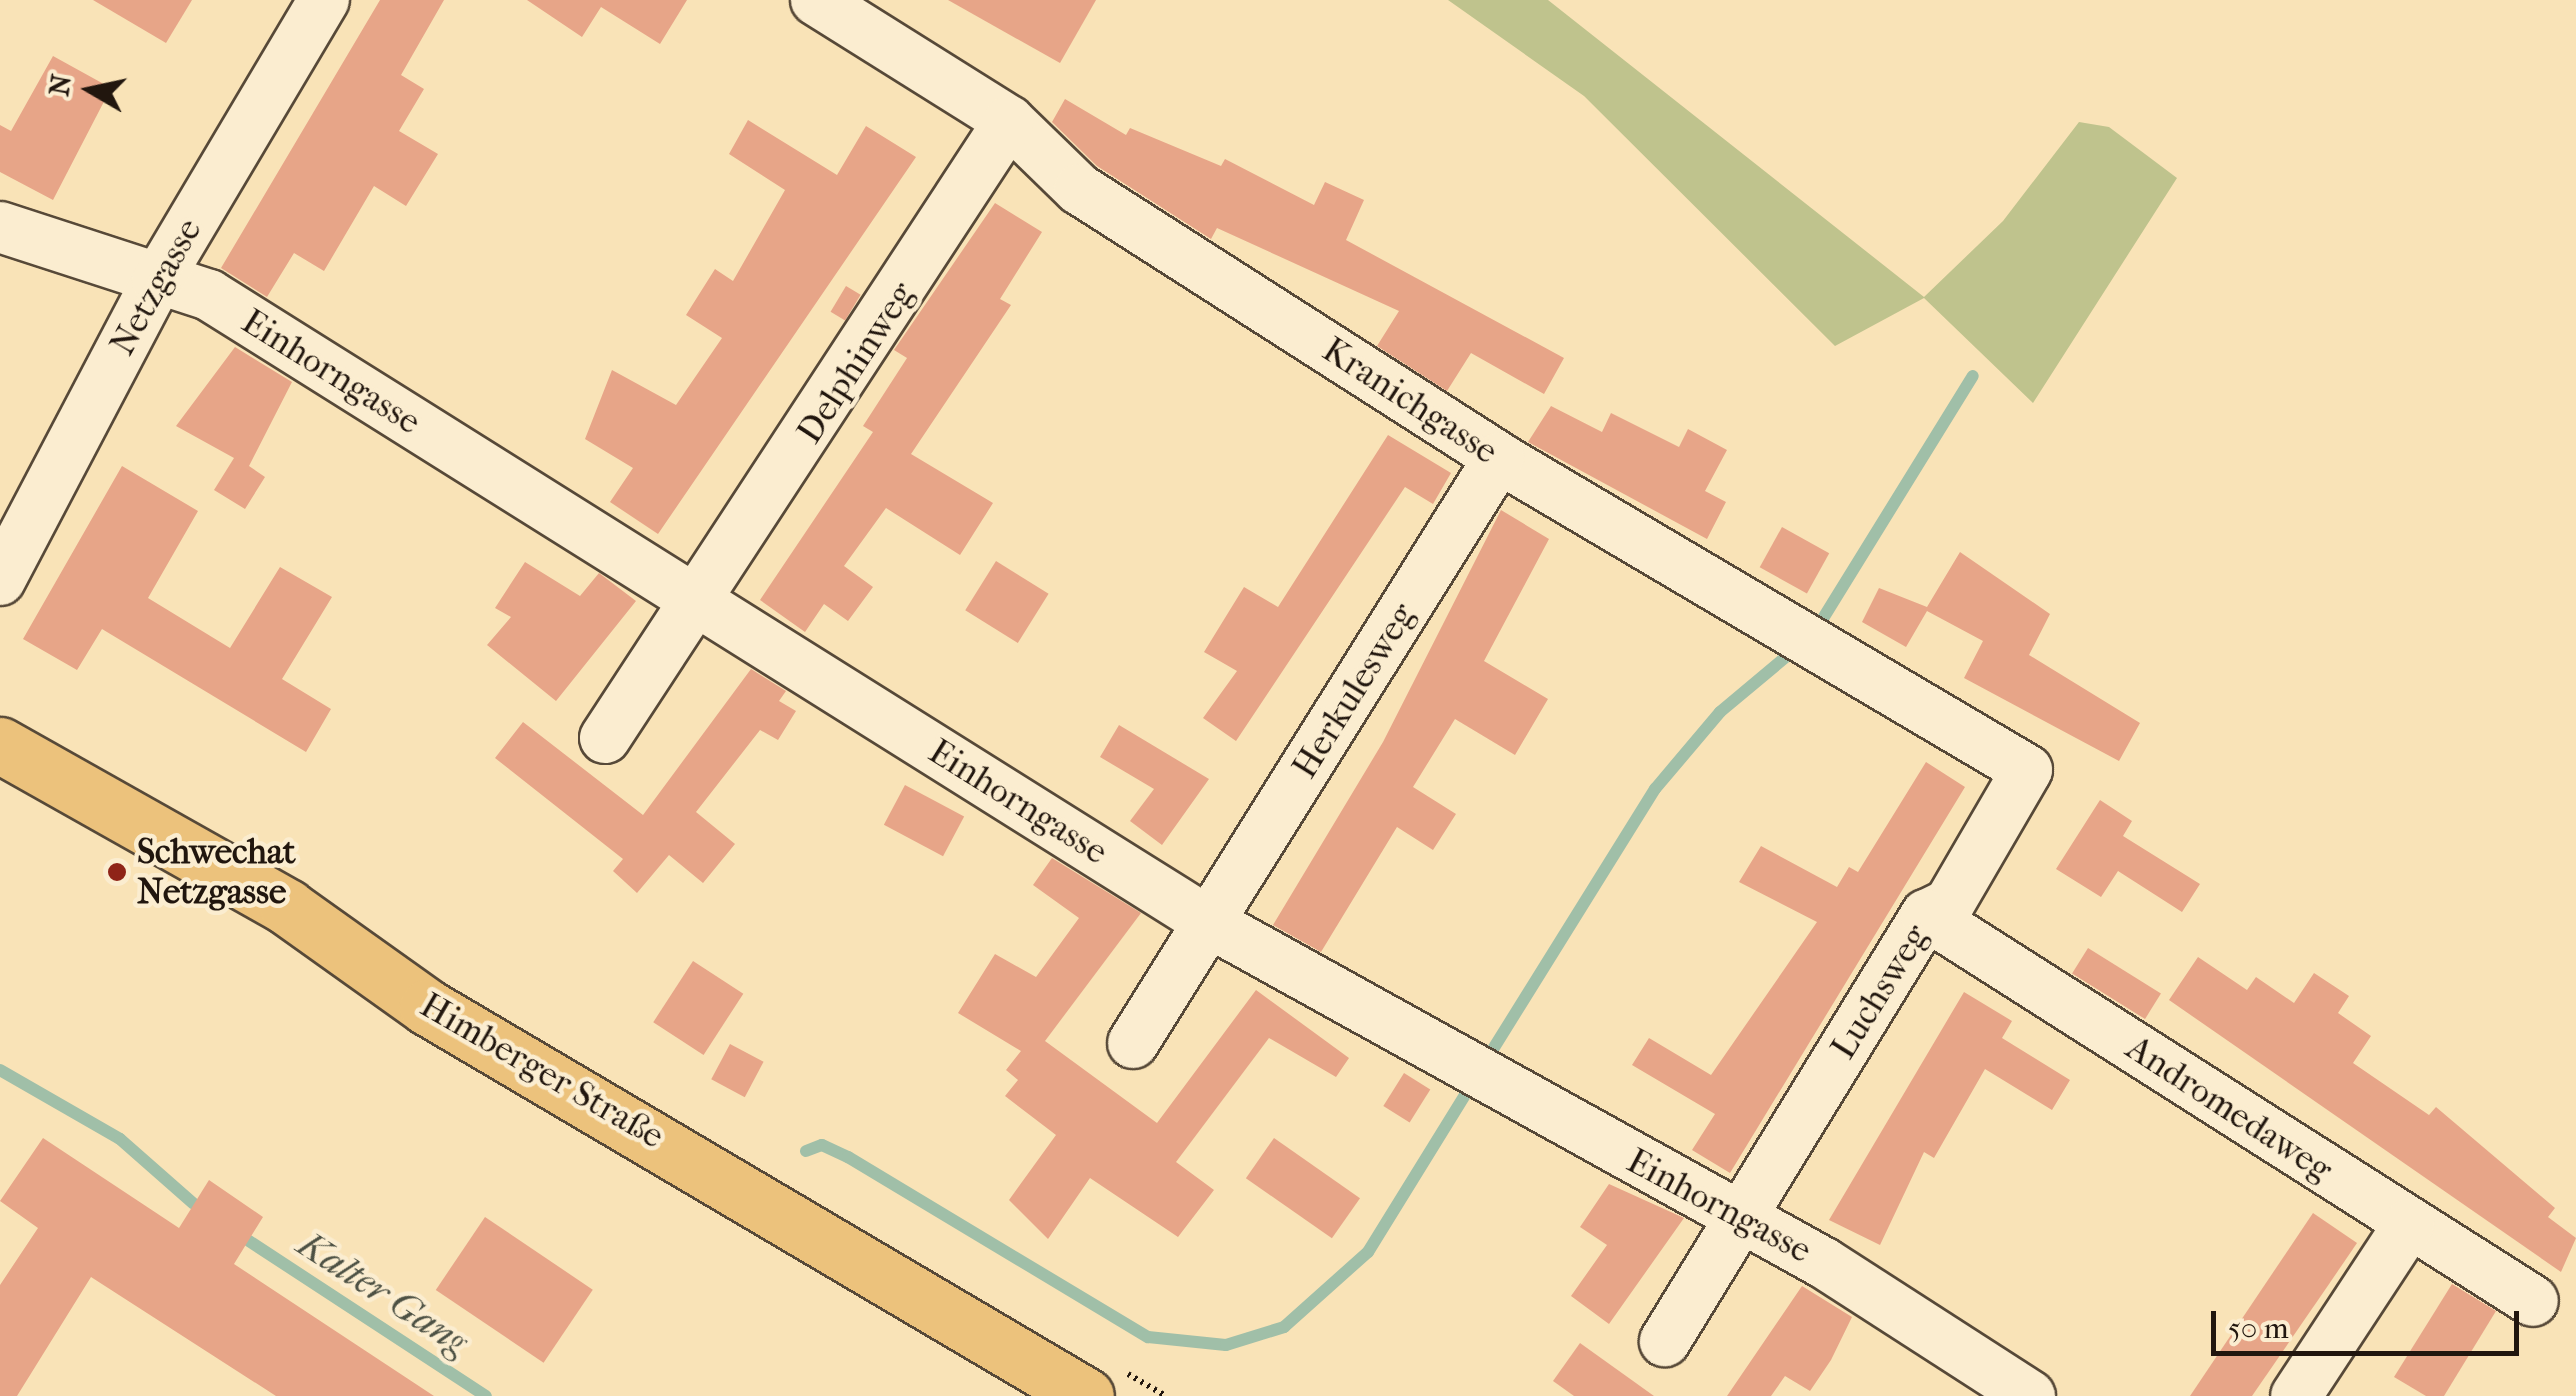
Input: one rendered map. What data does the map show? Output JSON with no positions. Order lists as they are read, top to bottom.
{
  "streets": {
    "main road": ["Himberger Straße"],
    "street": [
      "Netzgasse",
      "Delphinweg",
      "Einhorngasse",
      "Kranichgasse",
      "Herkulesweg",
      "Luchsweg",
      "Andromedaweg"
    ]
  },
  "crossings": [
    ["Netzgasse", "Einhorngasse"],
    ["Delphinweg", "Einhorngasse"],
    ["Delphinweg", "Kranichgasse"],
    ["Einhorngasse", "Herkulesweg"],
    ["Einhorngasse", "Luchsweg"],
    ["Kranichgasse", "Herkulesweg"],
    ["Kranichgasse", "Luchsweg"],
    ["Luchsweg", "Andromedaweg"]
  ],
  "water": ["Kalter Gang"],
  "places": ["Schwechat Netzgasse"],
  "scale_bar": "50 m",
  "north": "left"
}
